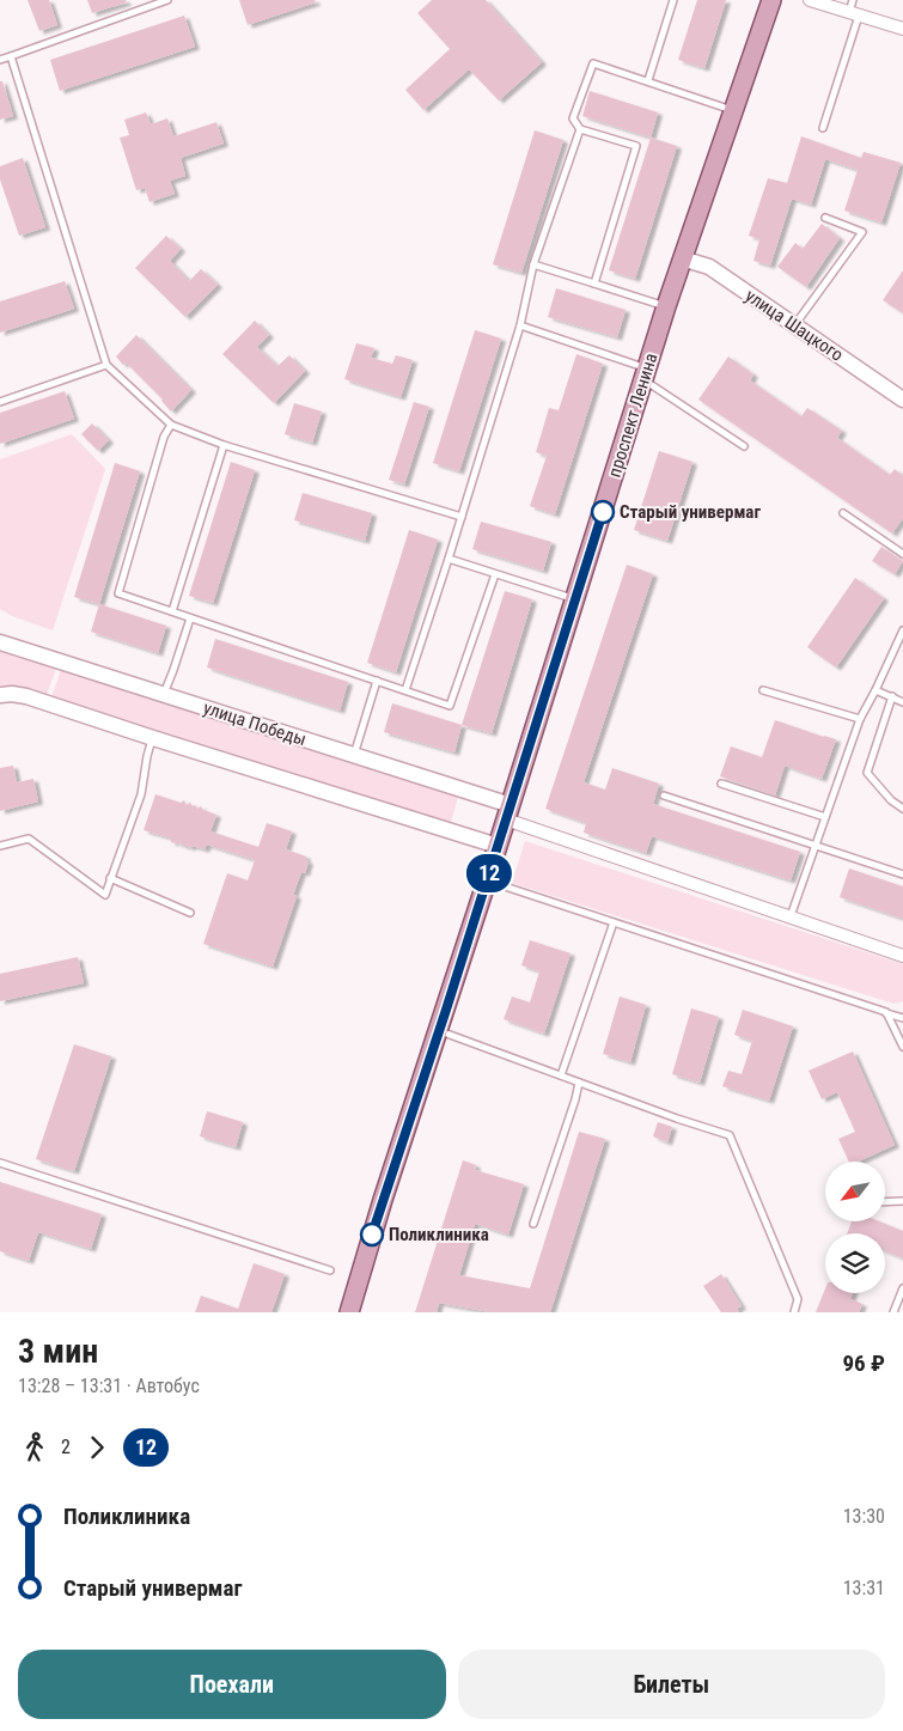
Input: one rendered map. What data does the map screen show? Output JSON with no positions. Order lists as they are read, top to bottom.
{
  "streets": {
    "main road": ["проспект Ленина"],
    "street": ["улица Шацкого", "улица Победы"]
  },
  "crossings": [
    ["улица Шацкого", "проспект Ленина"],
    ["проспект Ленина", "улица Победы"]
  ],
  "places": ["Старый универмаг", "Поликлиника"],
  "lines": ["bus line 12"],
  "north": "bottom left",
  "page": {
    "on_map": "12",
    "heading": ["3 мин", "13:28 – 13:31 · Автобус", "96 ₽"],
    "legs": ["2", "12"],
    "list": [
      {
        "name": "Поликлиника",
        "value": "13:30"
      },
      {
        "name": "Старый универмаг",
        "value": "13:31"
      }
    ],
    "buttons": ["Поехали", "Билеты"]
  }
}
